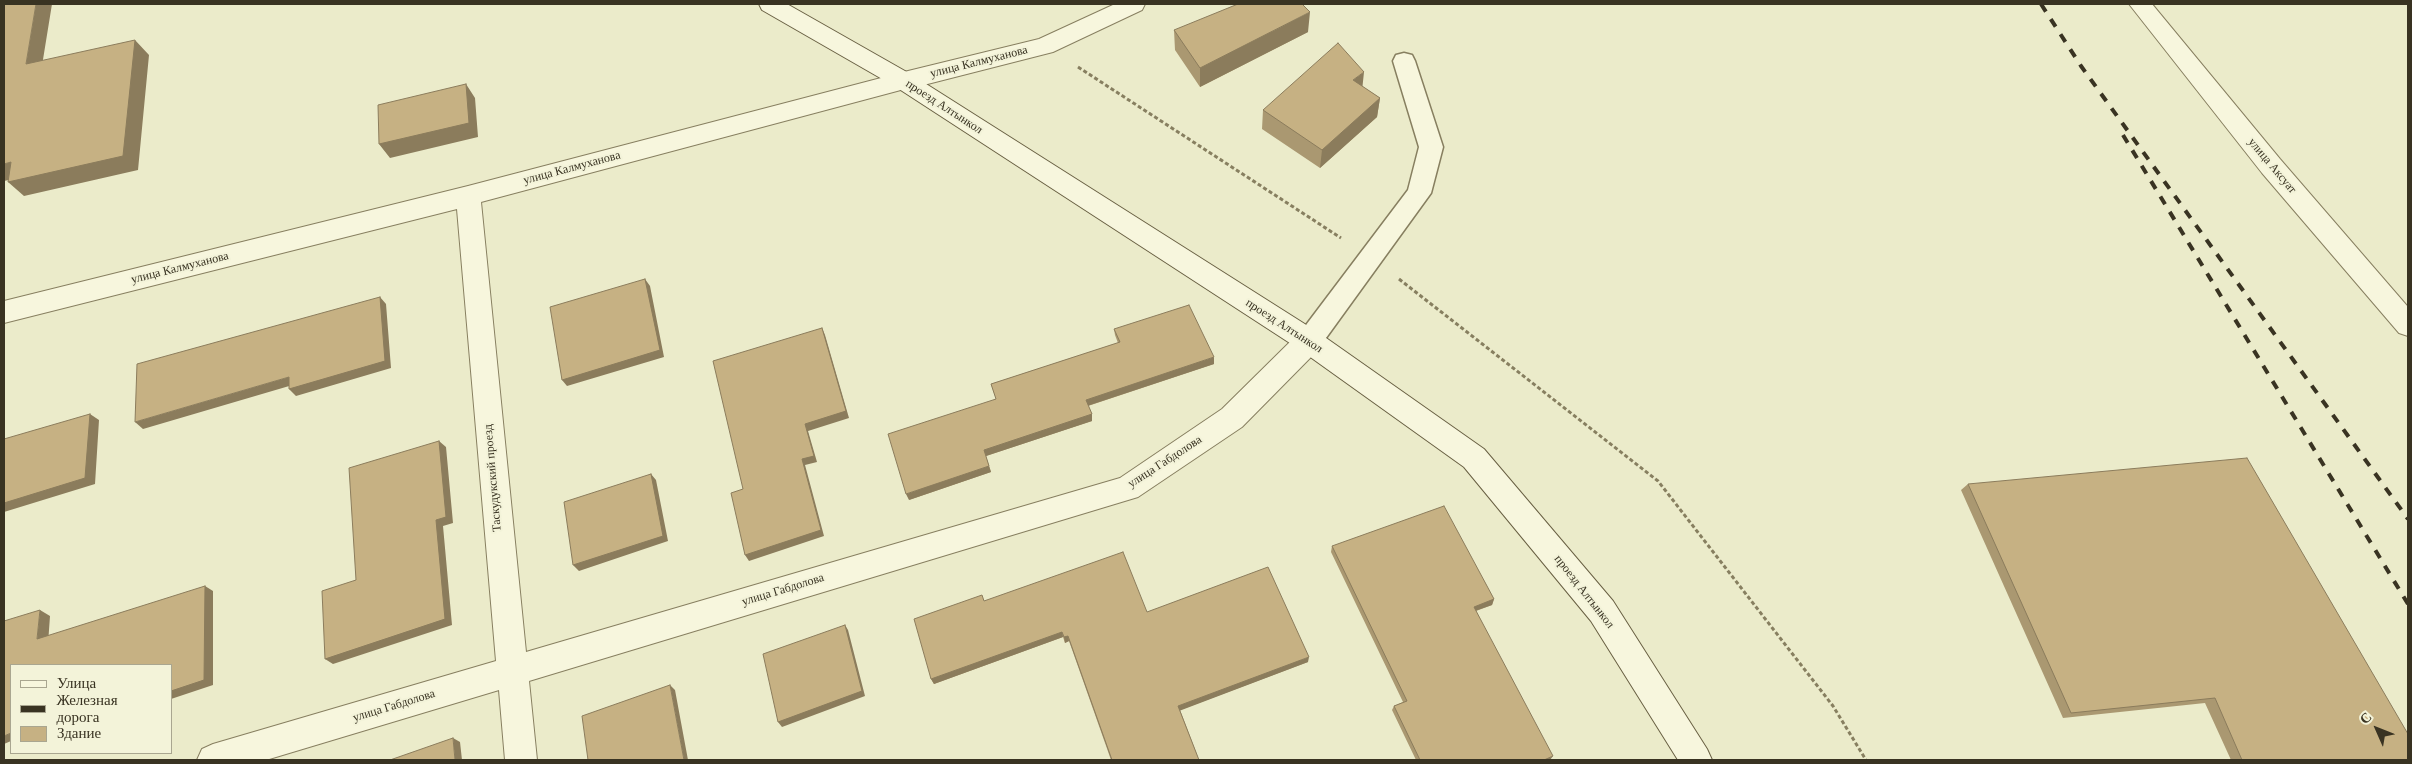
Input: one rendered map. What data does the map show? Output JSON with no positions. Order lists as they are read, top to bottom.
{
  "streets": {
    "street": [
      "улица Калмуханова",
      "проезд Алтынкол",
      "улица Аксуат",
      "улица Габдолова",
      "Таскудукский проезд"
    ]
  },
  "crossings": [
    ["улица Калмуханова", "проезд Алтынкол"],
    ["улица Калмуханова", "Таскудукский проезд"],
    ["проезд Алтынкол", "улица Габдолова"],
    ["улица Габдолова", "Таскудукский проезд"]
  ],
  "legend": ["Улица", "Железная дорога", "Здание"],
  "north": "top left"
}
